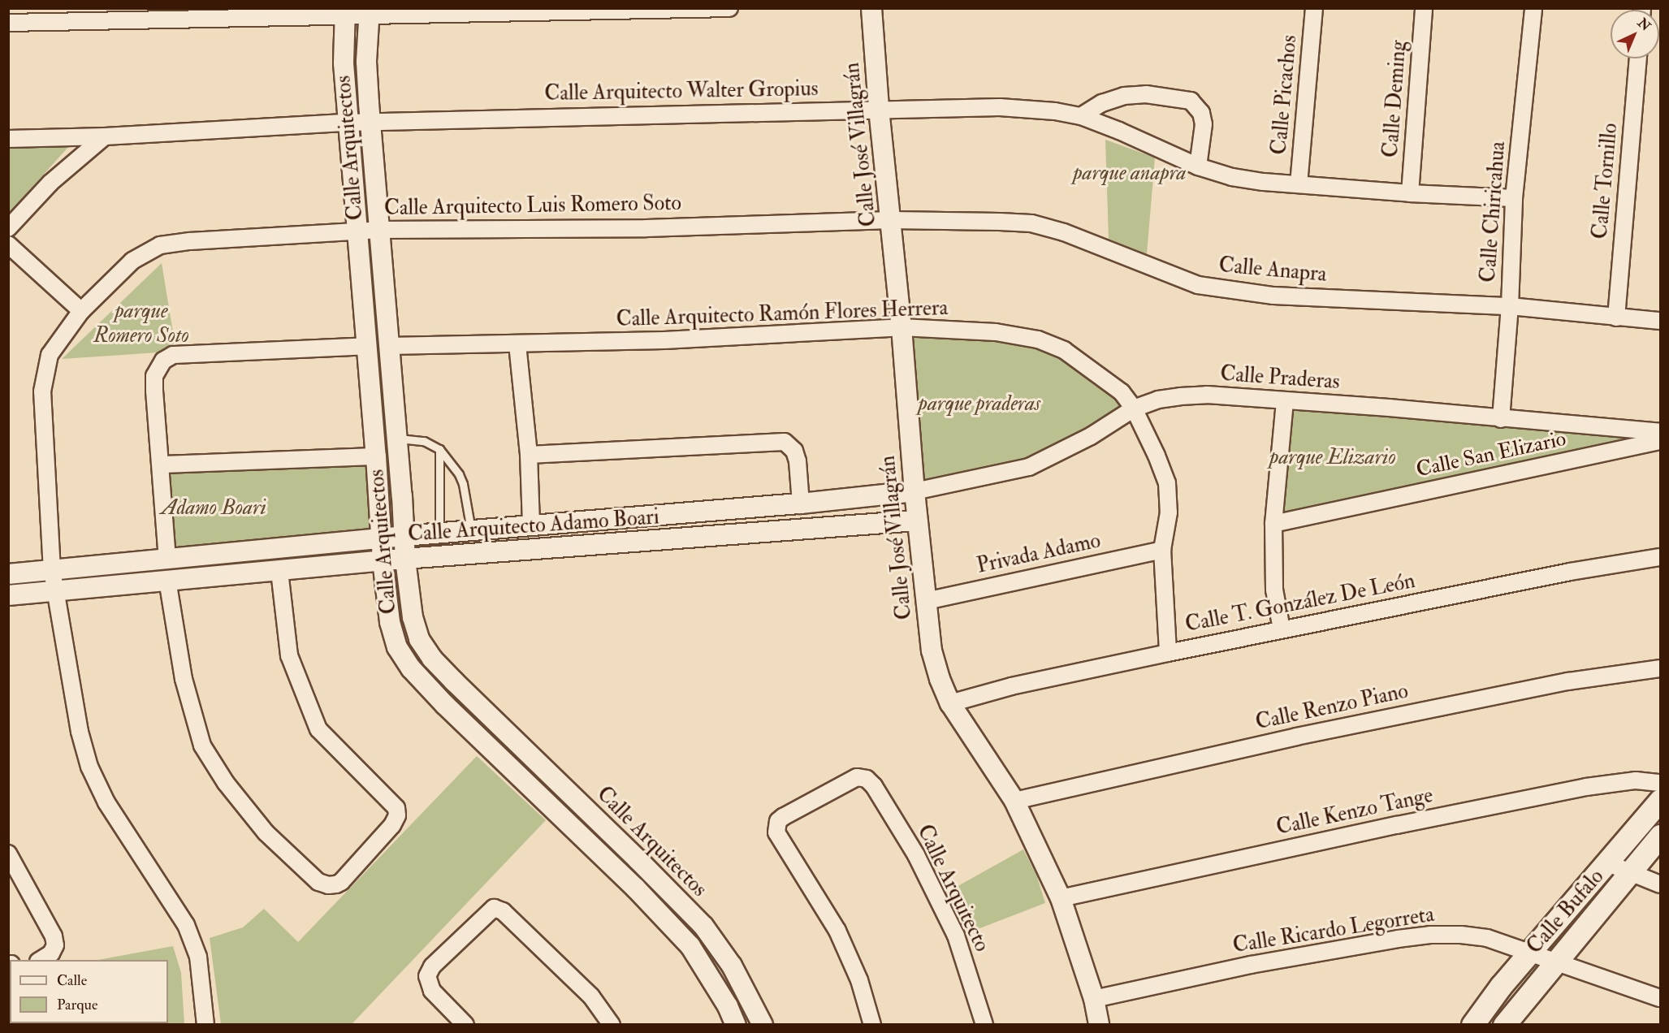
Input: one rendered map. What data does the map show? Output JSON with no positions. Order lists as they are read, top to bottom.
{
  "streets": {
    "main road": ["Calle Bufalo"],
    "street": [
      "Calle Arquitecto Walter Gropius",
      "Calle Picachos",
      "Calle Deming",
      "Calle José Villagrán",
      "Calle Arquitectos",
      "Calle Tornillo",
      "Calle Arquitecto Luis Romero Soto",
      "Calle Chiricahua",
      "Calle Anapra",
      "Calle Arquitecto Ramón Flores Herrera",
      "Calle Praderas",
      "Calle San Elizario",
      "Calle Arquitecto Adamo Boari",
      "Privada Adamo",
      "Calle T. González De León",
      "Calle Renzo Piano",
      "Calle Kenzo Tange",
      "Calle Arquitecto",
      "Calle Ricardo Legorreta"
    ]
  },
  "crossings": [
    ["Calle Arquitecto Walter Gropius", "Calle Picachos"],
    ["Calle Arquitecto Walter Gropius", "Calle Deming"],
    ["Calle Arquitecto Walter Gropius", "Calle José Villagrán"],
    ["Calle Arquitecto Walter Gropius", "Calle Arquitectos"],
    ["Calle Arquitecto Walter Gropius", "Calle Chiricahua"],
    ["Calle José Villagrán", "Calle Arquitecto Luis Romero Soto"],
    ["Calle José Villagrán", "Calle Anapra"],
    ["Calle José Villagrán", "Calle Arquitecto Ramón Flores Herrera"],
    ["Calle José Villagrán", "Calle Praderas"],
    ["Calle José Villagrán", "Calle Arquitecto Adamo Boari"],
    ["Calle José Villagrán", "Privada Adamo"],
    ["Calle José Villagrán", "Calle T. González De León"],
    ["Calle José Villagrán", "Calle Renzo Piano"],
    ["Calle José Villagrán", "Calle Kenzo Tange"],
    ["Calle José Villagrán", "Calle Ricardo Legorreta"],
    ["Calle Arquitectos", "Calle Arquitecto Luis Romero Soto"],
    ["Calle Arquitectos", "Calle Arquitecto Ramón Flores Herrera"],
    ["Calle Arquitectos", "Calle Arquitecto Adamo Boari"],
    ["Calle Tornillo", "Calle Anapra"],
    ["Calle Arquitecto Luis Romero Soto", "Calle Anapra"],
    ["Calle Arquitecto Luis Romero Soto", "Calle Arquitecto Adamo Boari"],
    ["Calle Chiricahua", "Calle Anapra"],
    ["Calle Chiricahua", "Calle Praderas"],
    ["Calle Arquitecto Ramón Flores Herrera", "Calle Praderas"],
    ["Calle Arquitecto Ramón Flores Herrera", "Privada Adamo"],
    ["Calle Arquitecto Ramón Flores Herrera", "Calle T. González De León"],
    ["Calle Praderas", "Calle Arquitecto Adamo Boari"],
    ["Calle Bufalo", "Calle Ricardo Legorreta"]
  ],
  "parks": [
    "parque anapra",
    "parque Romero Soto",
    "parque praderas",
    "parque Elizario",
    "Adamo Boari"
  ],
  "legend": ["Calle", "Parque"],
  "north": "top right"
}
